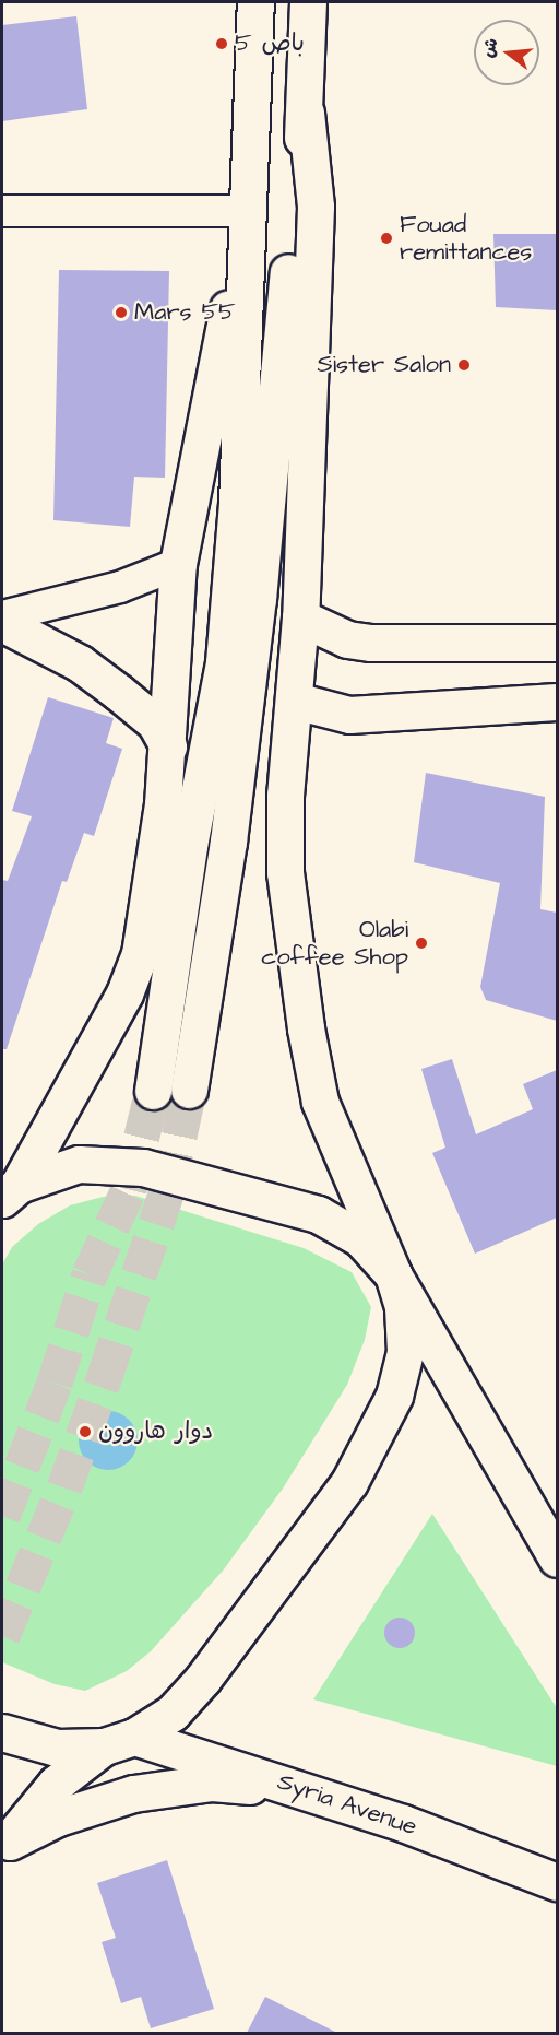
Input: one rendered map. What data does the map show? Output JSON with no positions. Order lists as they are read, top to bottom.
{
  "streets": {
    "main road": ["Syria Avenue"]
  },
  "places": [
    "باص 5",
    "Fouad remittances",
    "Mars 55",
    "Sister Salon",
    "Olabi coffee Shop",
    "دوار هاروون"
  ],
  "north": "left"
}
